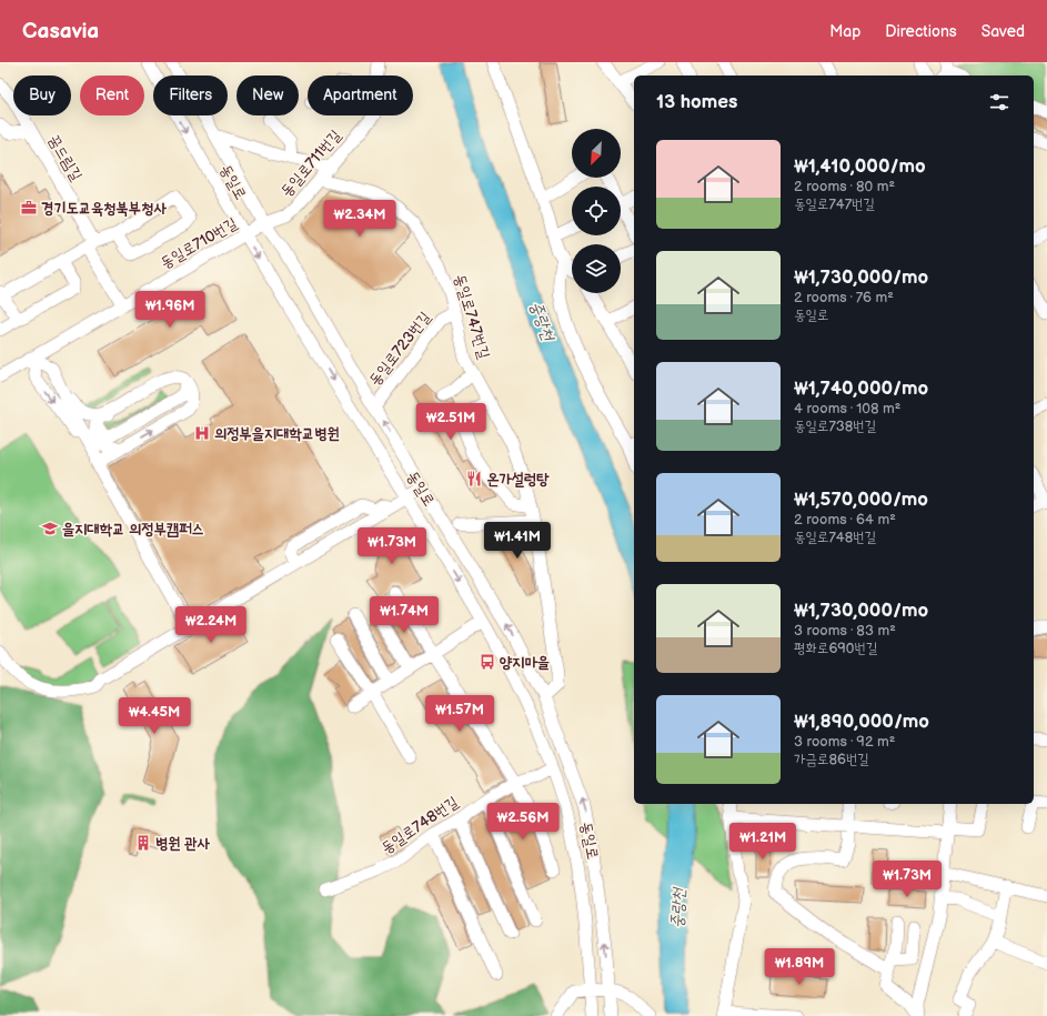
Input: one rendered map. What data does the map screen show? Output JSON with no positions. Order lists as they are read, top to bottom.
{
  "streets": {
    "street": [
      "꿈드림길",
      "동일로711번길",
      "동일로",
      "동일로710번길",
      "동일로747번길",
      "동일로723번길",
      "동일로748번길"
    ]
  },
  "crossings": [
    ["꿈드림길", "동일로710번길"],
    ["동일로711번길", "동일로"],
    ["동일로711번길", "동일로710번길"],
    ["동일로711번길", "동일로747번길"],
    ["동일로", "동일로710번길"],
    ["동일로", "동일로747번길"],
    ["동일로", "동일로723번길"],
    ["동일로", "동일로748번길"],
    ["동일로747번길", "동일로723번길"]
  ],
  "water": ["중랑천"],
  "places": {
    "office": ["경기도교육청북부청사"],
    "hospital": ["의정부을지대학교병원"],
    "restaurant": ["온가설렁탕"],
    "school or university": ["을지대학교 의정부캠퍼스"],
    "bus stop": ["양지마을"],
    "building": ["병원 관사"]
  },
  "north": "bottom left",
  "page": {
    "header": "Casavia",
    "nav": ["Map", "Directions", "Saved"],
    "chip": [
      "Buy",
      "Rent",
      "Filters",
      "New",
      "Apartment"
    ],
    "heading": "13 homes",
    "list": [
      {
        "name": "₩1,410,000/mo",
        "note": "2 rooms · 80 m² · 동일로747번길"
      },
      {
        "name": "₩1,730,000/mo",
        "note": "2 rooms · 76 m² · 동일로"
      },
      {
        "name": "₩1,740,000/mo",
        "note": "4 rooms · 108 m² · 동일로738번길"
      },
      {
        "name": "₩1,570,000/mo",
        "note": "2 rooms · 64 m² · 동일로748번길"
      },
      {
        "name": "₩1,730,000/mo",
        "note": "3 rooms · 83 m² · 평화로690번길"
      },
      {
        "name": "₩1,890,000/mo",
        "note": "3 rooms · 92 m² · 가금로86번길"
      }
    ],
    "price": [
      "₩2.34M",
      "₩1.96M",
      "₩2.51M",
      "₩1.41M",
      "₩1.73M",
      "₩1.74M",
      "₩2.24M",
      "₩1.57M",
      "₩4.45M",
      "₩2.56M",
      "₩1.21M",
      "₩1.73M",
      "₩1.89M"
    ]
  }
}
